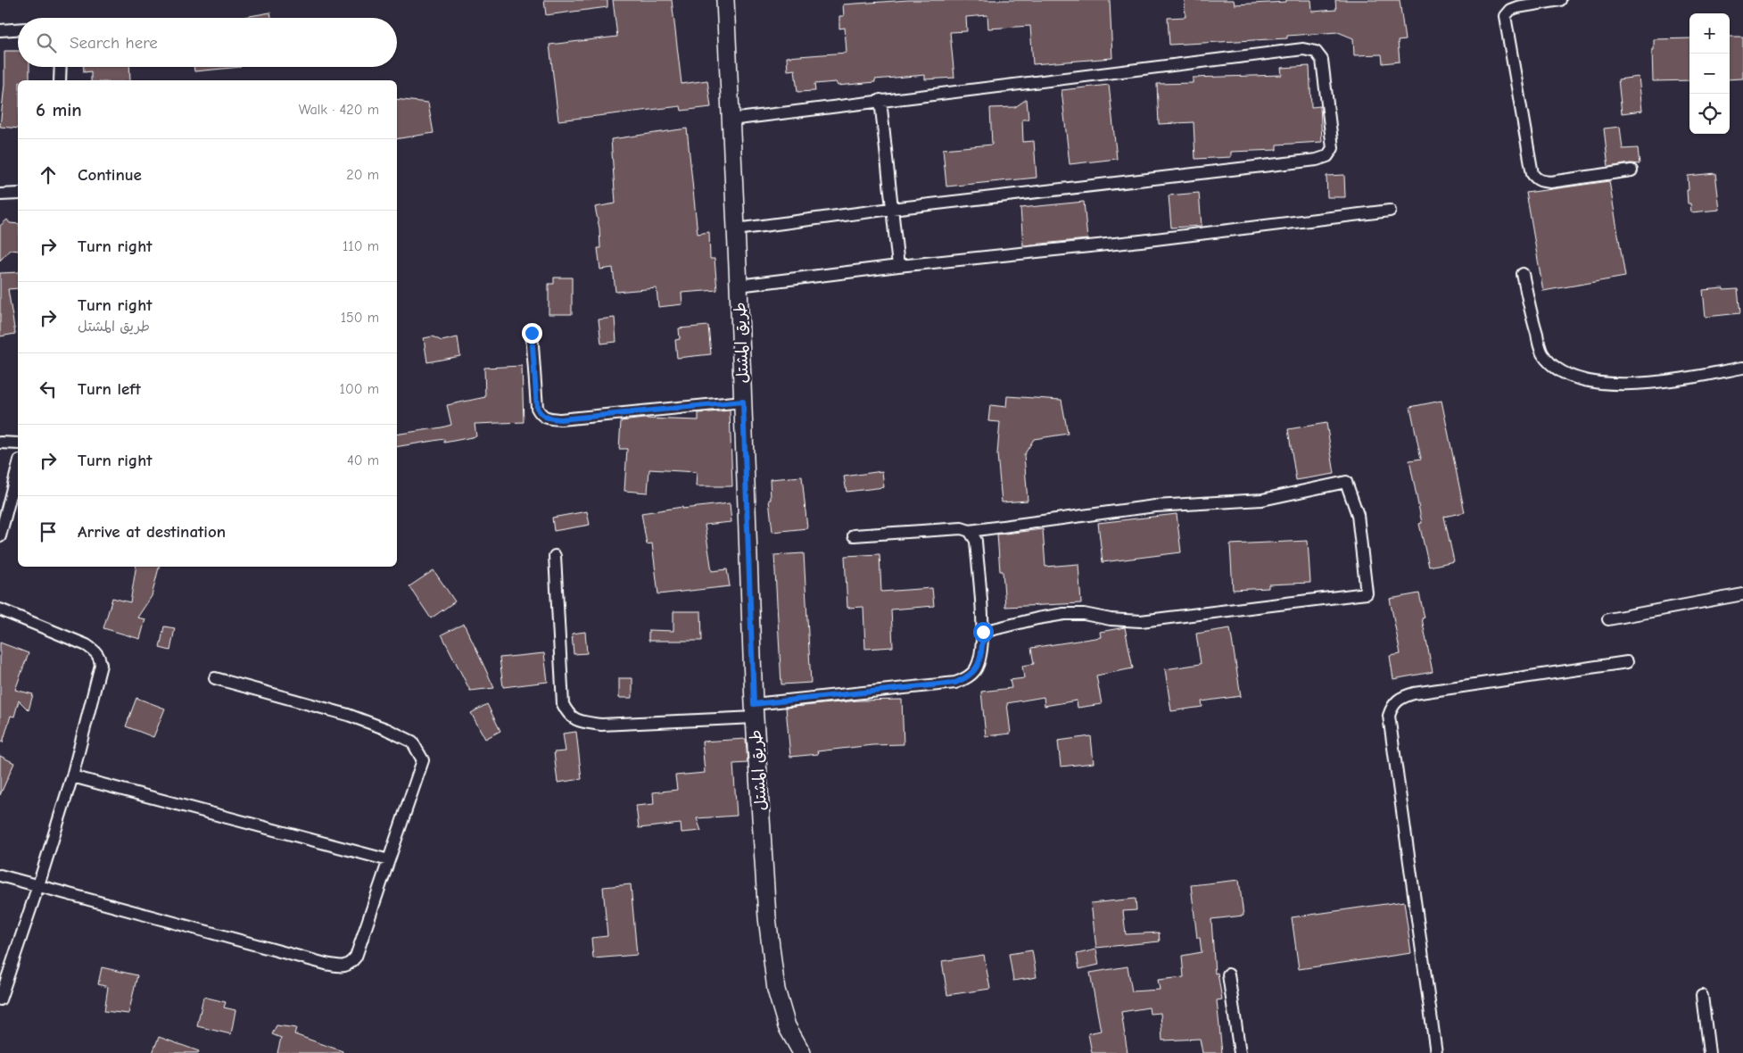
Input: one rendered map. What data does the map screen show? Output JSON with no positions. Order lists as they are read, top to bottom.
{
  "streets": {
    "main road": ["طريق المشتل"]
  },
  "page": {
    "map_buttons": ["+", "−"],
    "search": "Search here",
    "heading": ["6 min", "Walk · 420 m"],
    "list": [
      ["Continue", "20 m"],
      ["Turn right", "110 m"],
      ["Turn right", "طريق المشتل", "150 m"],
      ["Turn left", "100 m"],
      ["Turn right", "40 m"],
      "Arrive at destination"
    ]
  }
}
